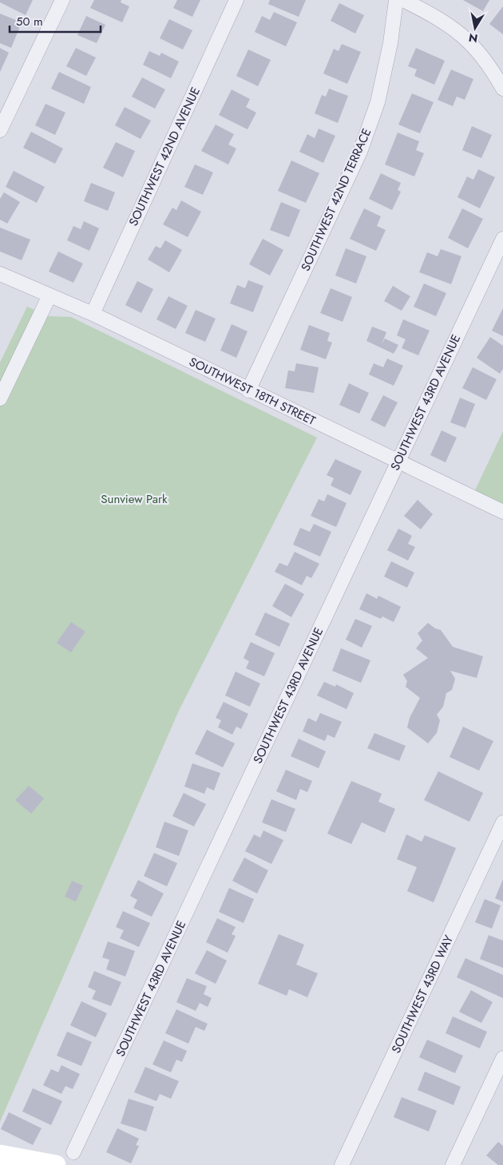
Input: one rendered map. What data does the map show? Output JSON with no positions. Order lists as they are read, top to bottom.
{
  "streets": {
    "street": [
      "SOUTHWEST 42ND AVENUE",
      "SOUTHWEST 42ND TERRACE",
      "SOUTHWEST 18TH STREET",
      "SOUTHWEST 43RD AVENUE",
      "SOUTHWEST 43RD WAY"
    ]
  },
  "crossings": [
    ["SOUTHWEST 42ND AVENUE", "SOUTHWEST 18TH STREET"],
    ["SOUTHWEST 42ND TERRACE", "SOUTHWEST 18TH STREET"],
    ["SOUTHWEST 18TH STREET", "SOUTHWEST 43RD AVENUE"]
  ],
  "parks": ["Sunview Park"],
  "scale_bar": "50 m",
  "north": "bottom"
}
